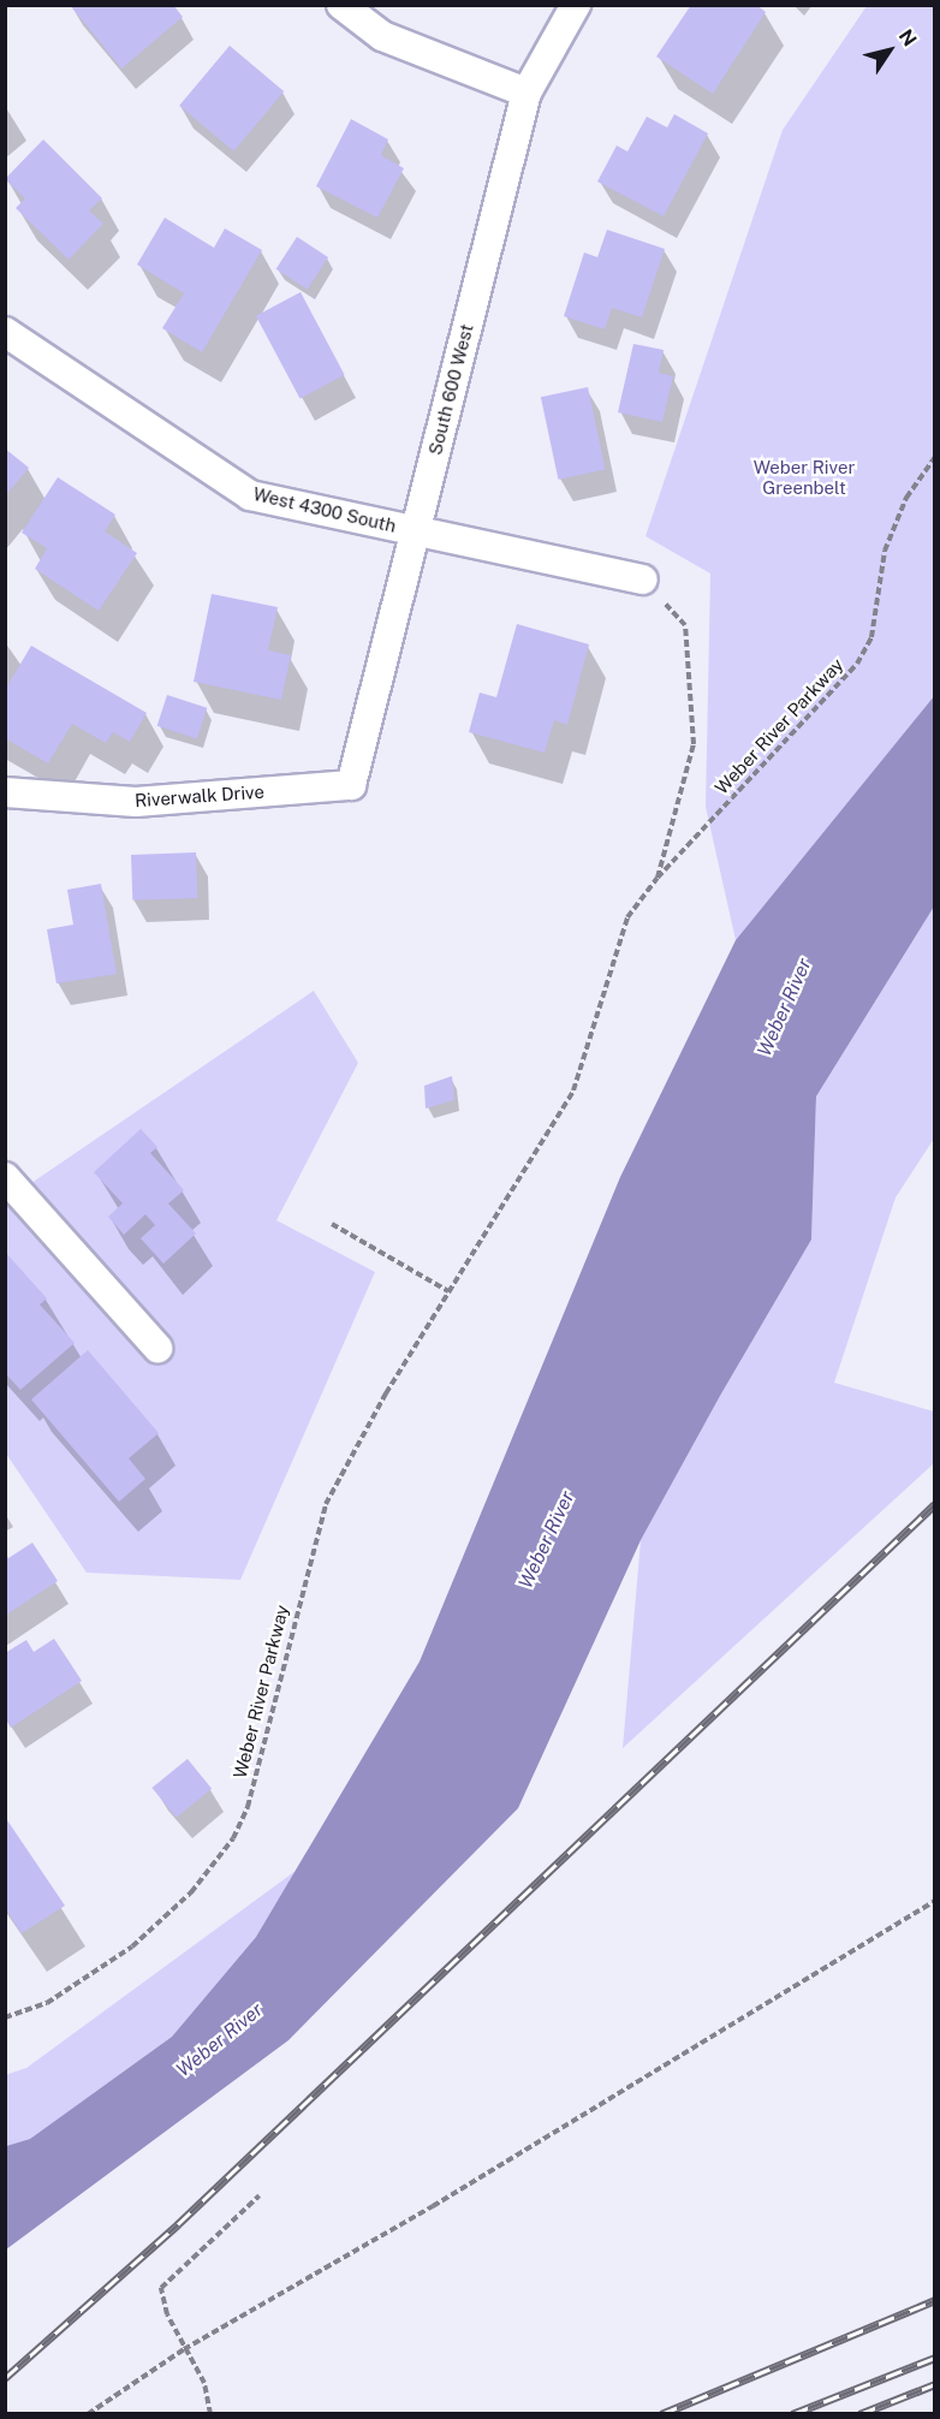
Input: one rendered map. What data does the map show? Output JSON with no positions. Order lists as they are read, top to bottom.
{
  "streets": {
    "street": ["South 600 West", "West 4300 South", "Riverwalk Drive"],
    "path": ["Weber River Parkway"]
  },
  "crossings": [
    ["South 600 West", "West 4300 South"],
    ["South 600 West", "Riverwalk Drive"],
    ["West 4300 South", "Weber River Parkway"]
  ],
  "water": ["Weber River"],
  "parks": ["Weber River Greenbelt"],
  "north": "top right"
}
